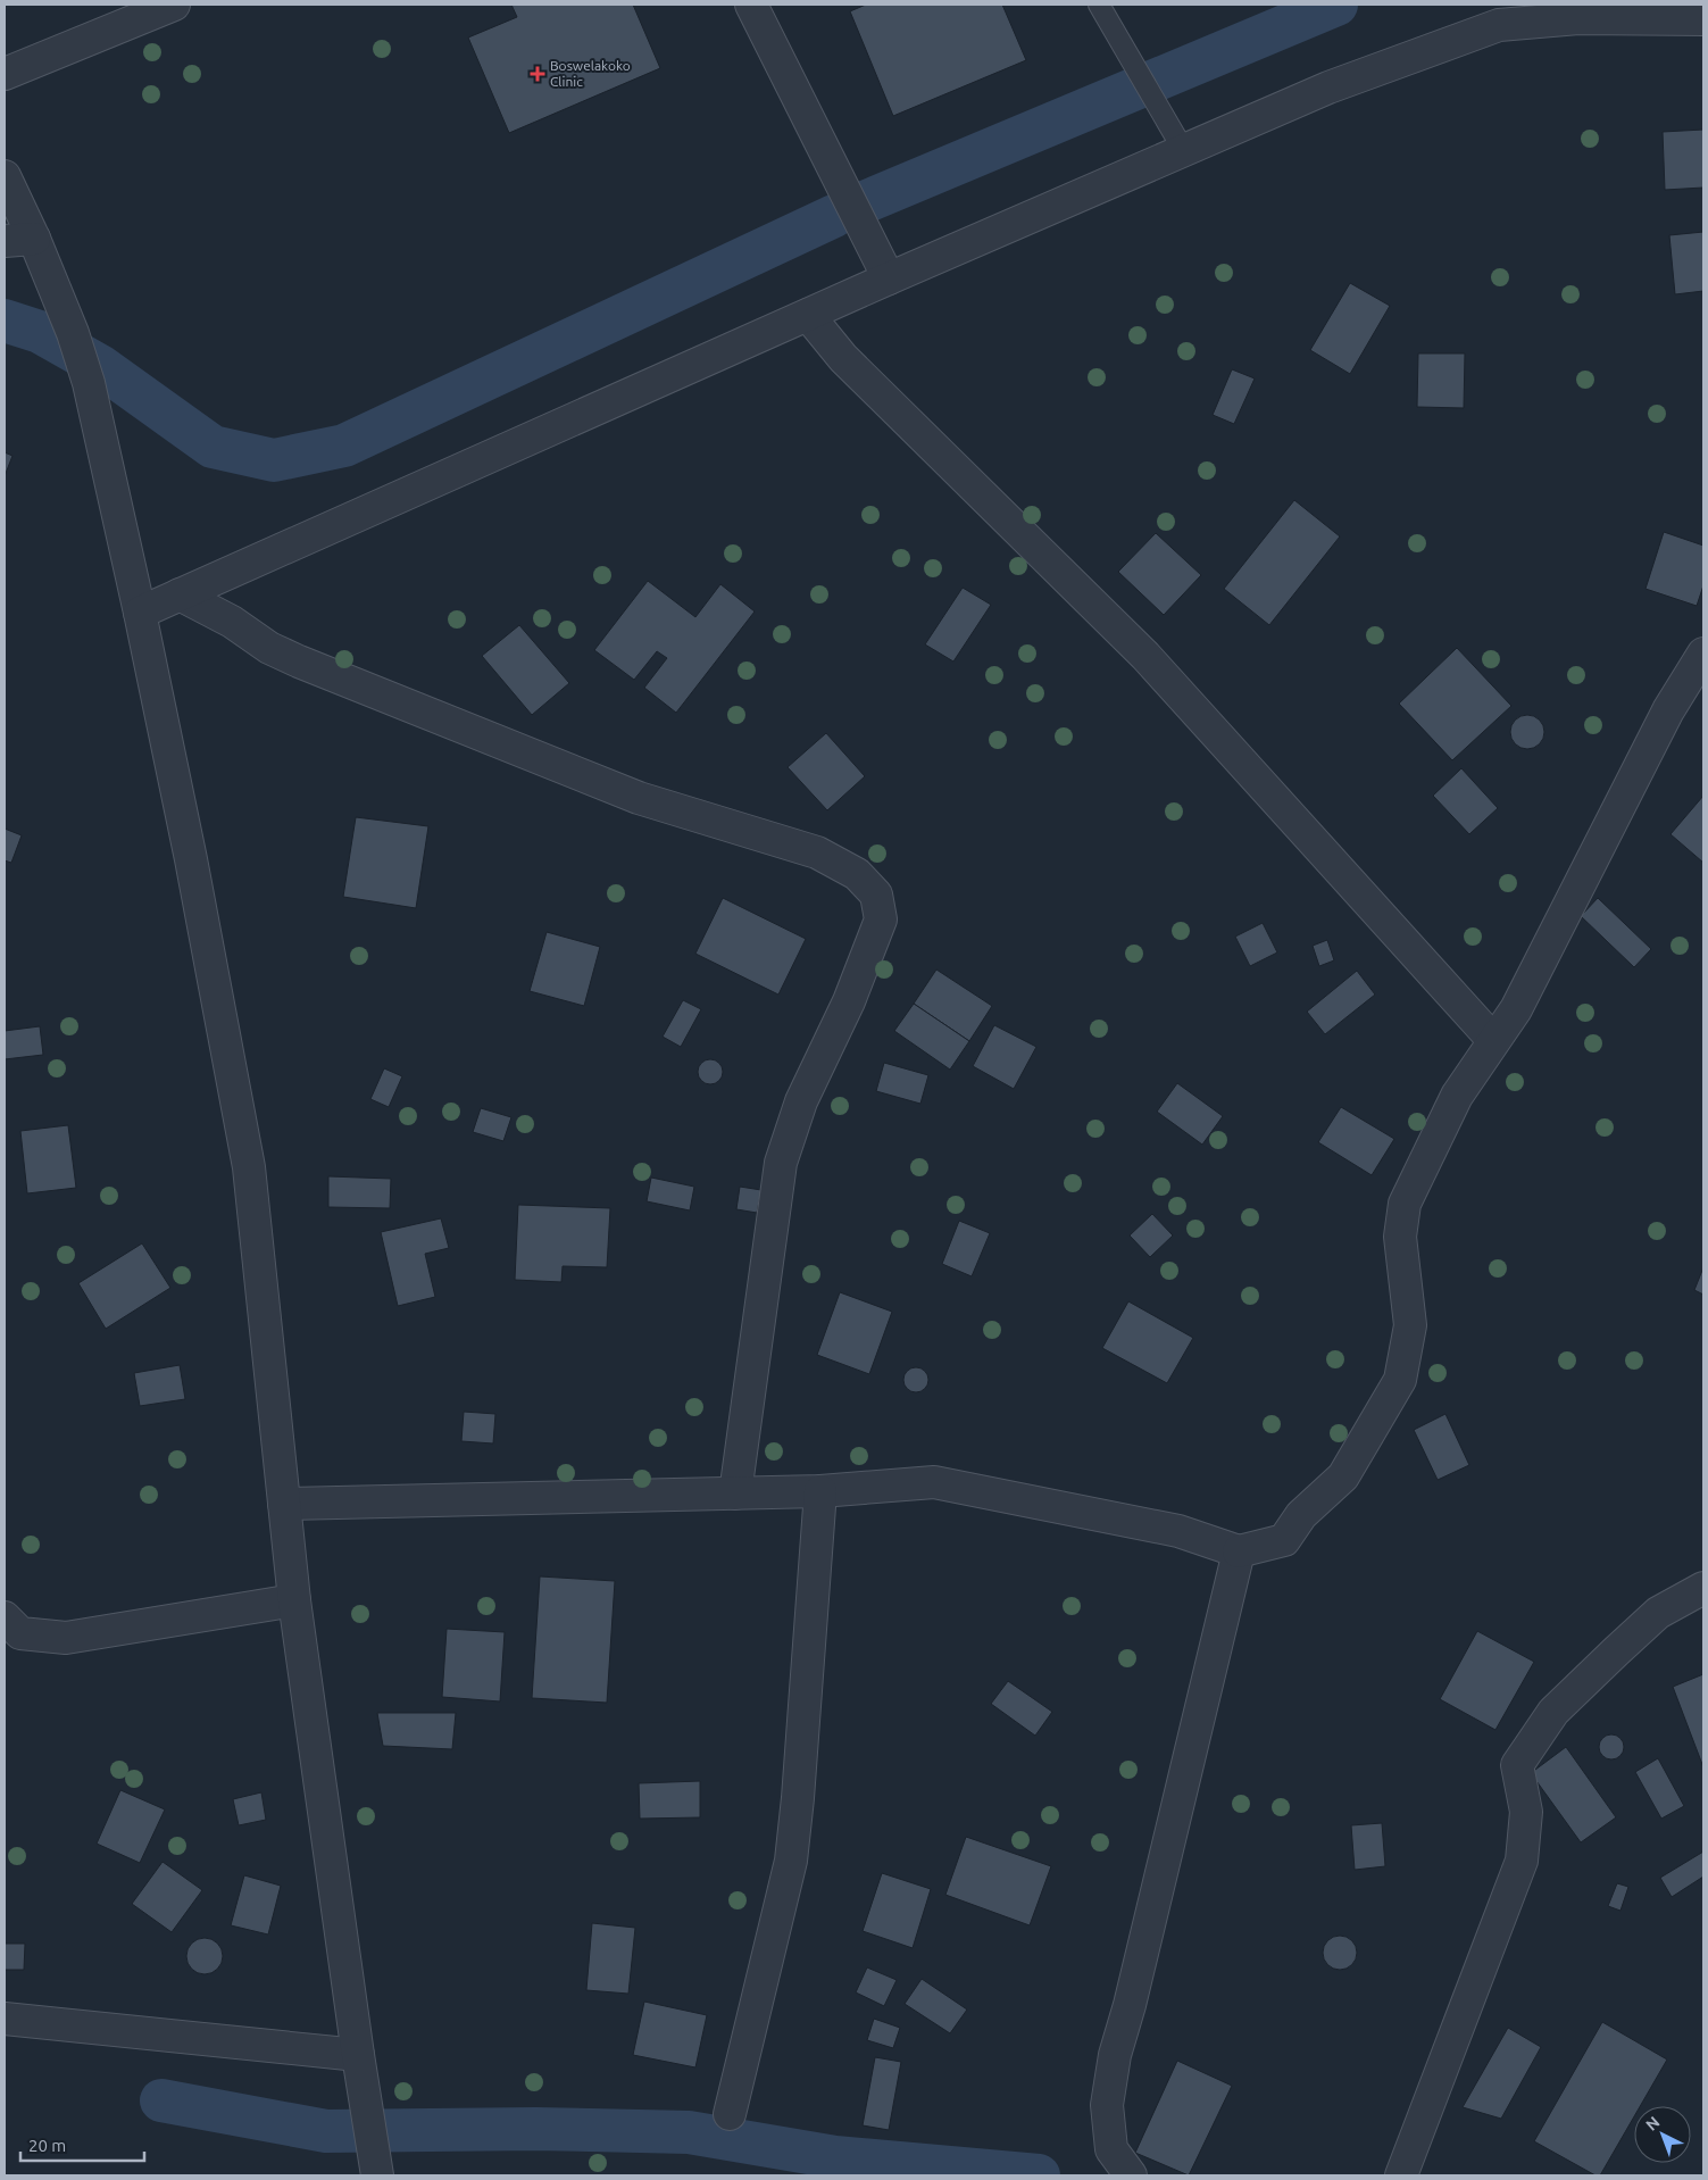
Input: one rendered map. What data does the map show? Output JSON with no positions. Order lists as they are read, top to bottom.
{
  "places": {
    "health": ["Boswelakoko Clinic"]
  },
  "scale_bar": "20 m",
  "north": "top left"
}
